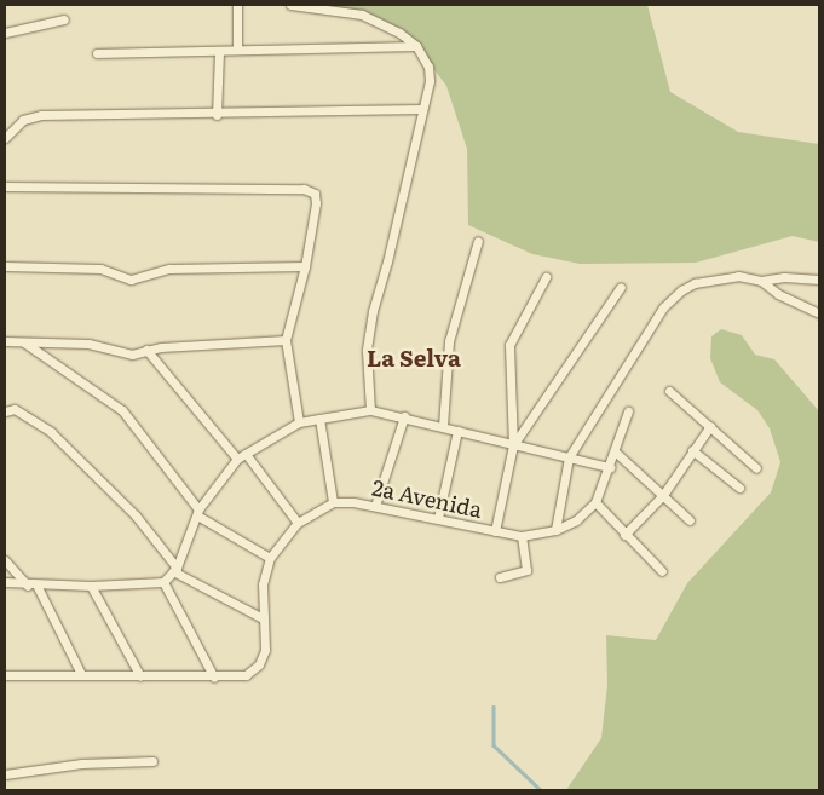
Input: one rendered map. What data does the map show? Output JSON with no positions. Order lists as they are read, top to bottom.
{
  "streets": {
    "street": ["2a Avenida"]
  },
  "districts": ["La Selva"]
}
